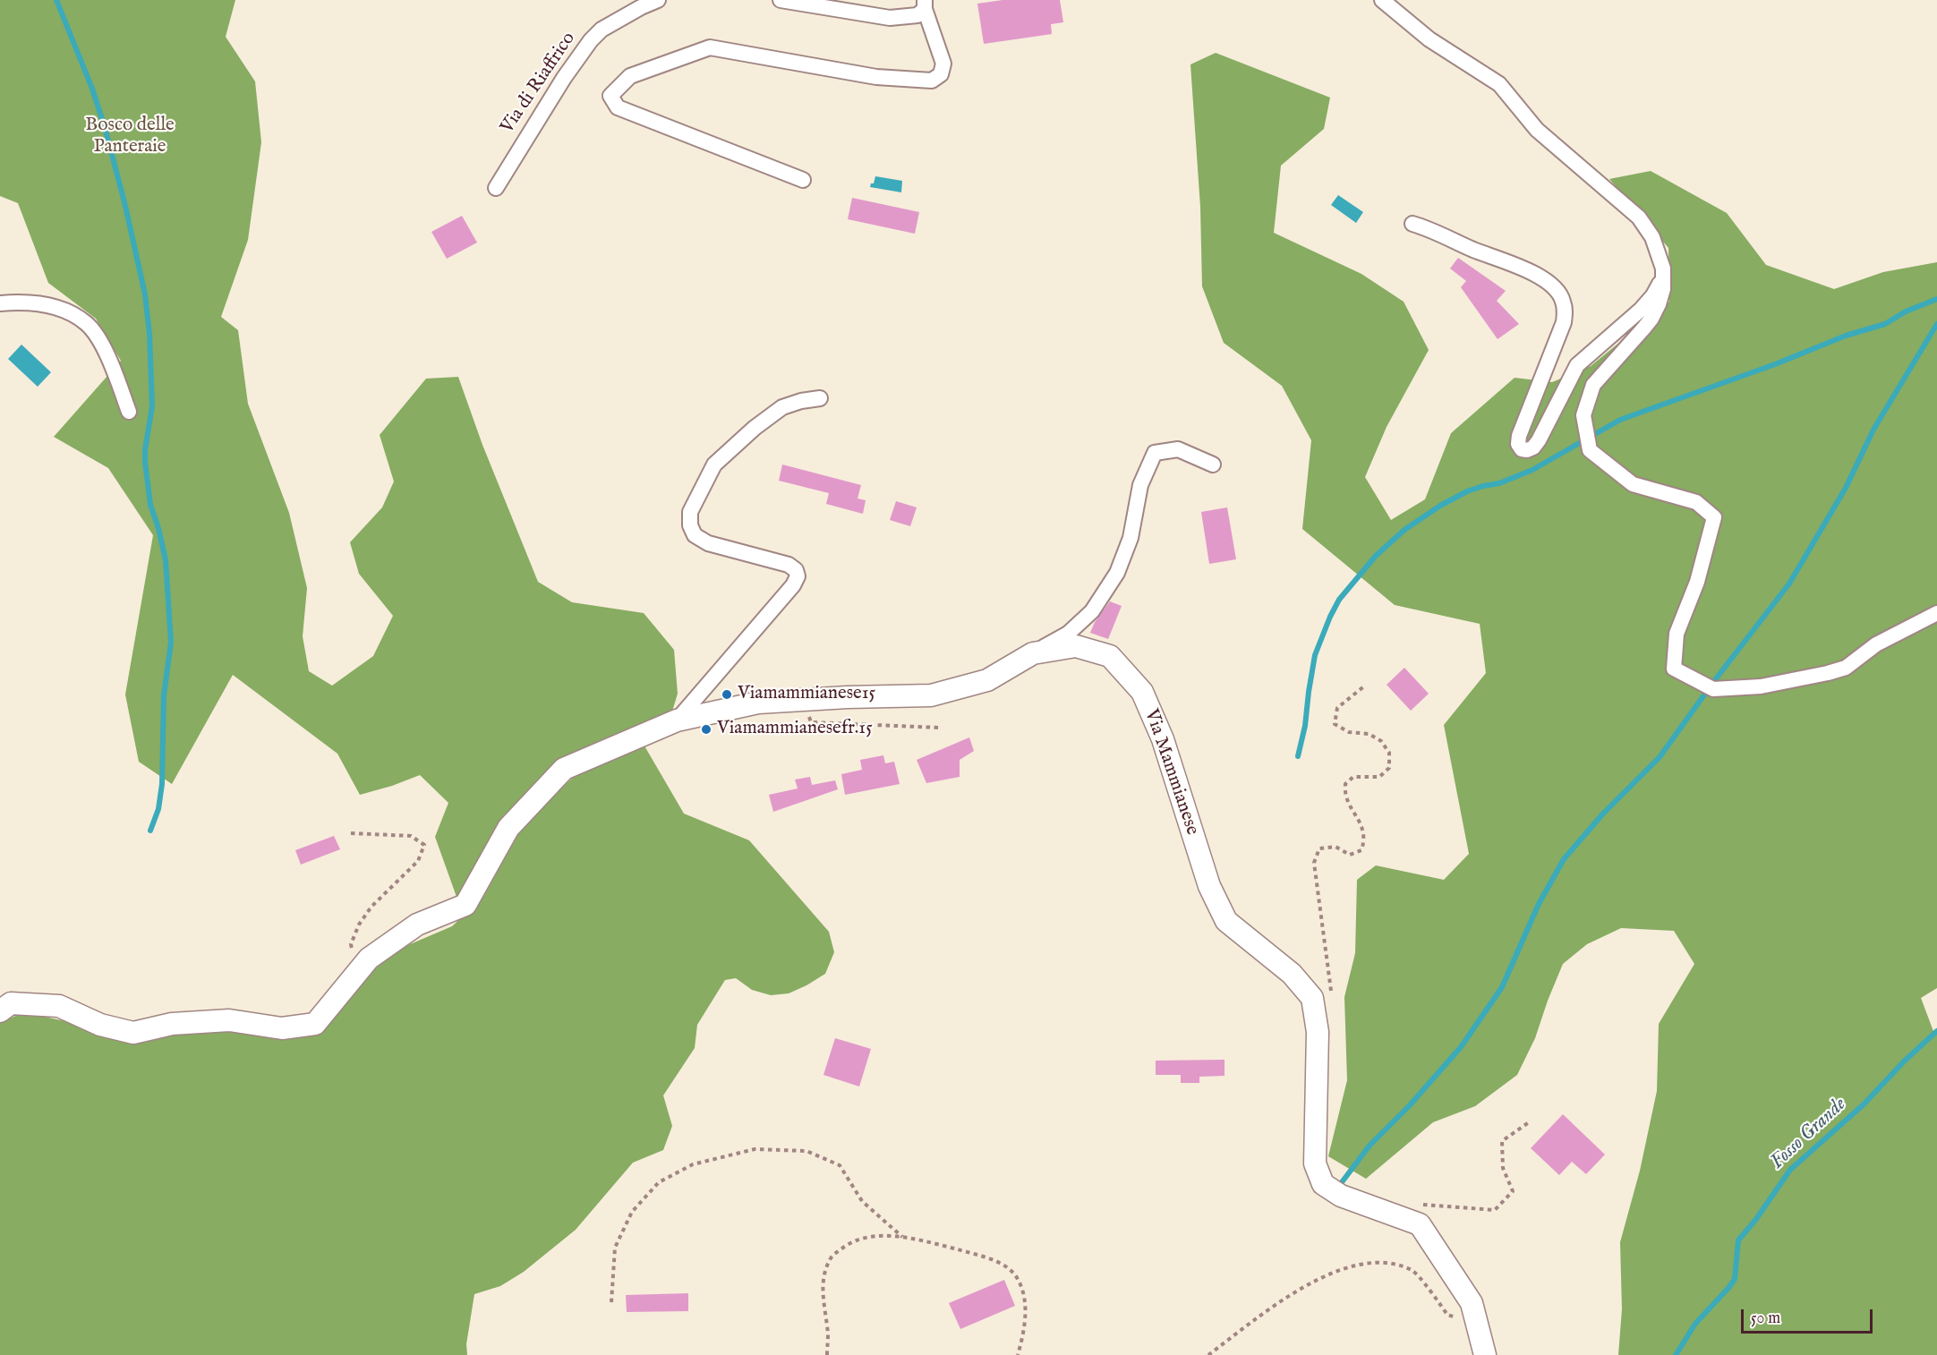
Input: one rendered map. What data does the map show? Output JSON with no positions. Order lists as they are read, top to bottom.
{
  "streets": {
    "main road": ["Via Mammianese"],
    "street": ["Via di Riaffrico"]
  },
  "water": ["Fosso Grande"],
  "parks": ["Bosco delle Panteraie"],
  "places": ["Viamammianese15", "Viamammianesefr.15"],
  "scale_bar": "50 m"
}
